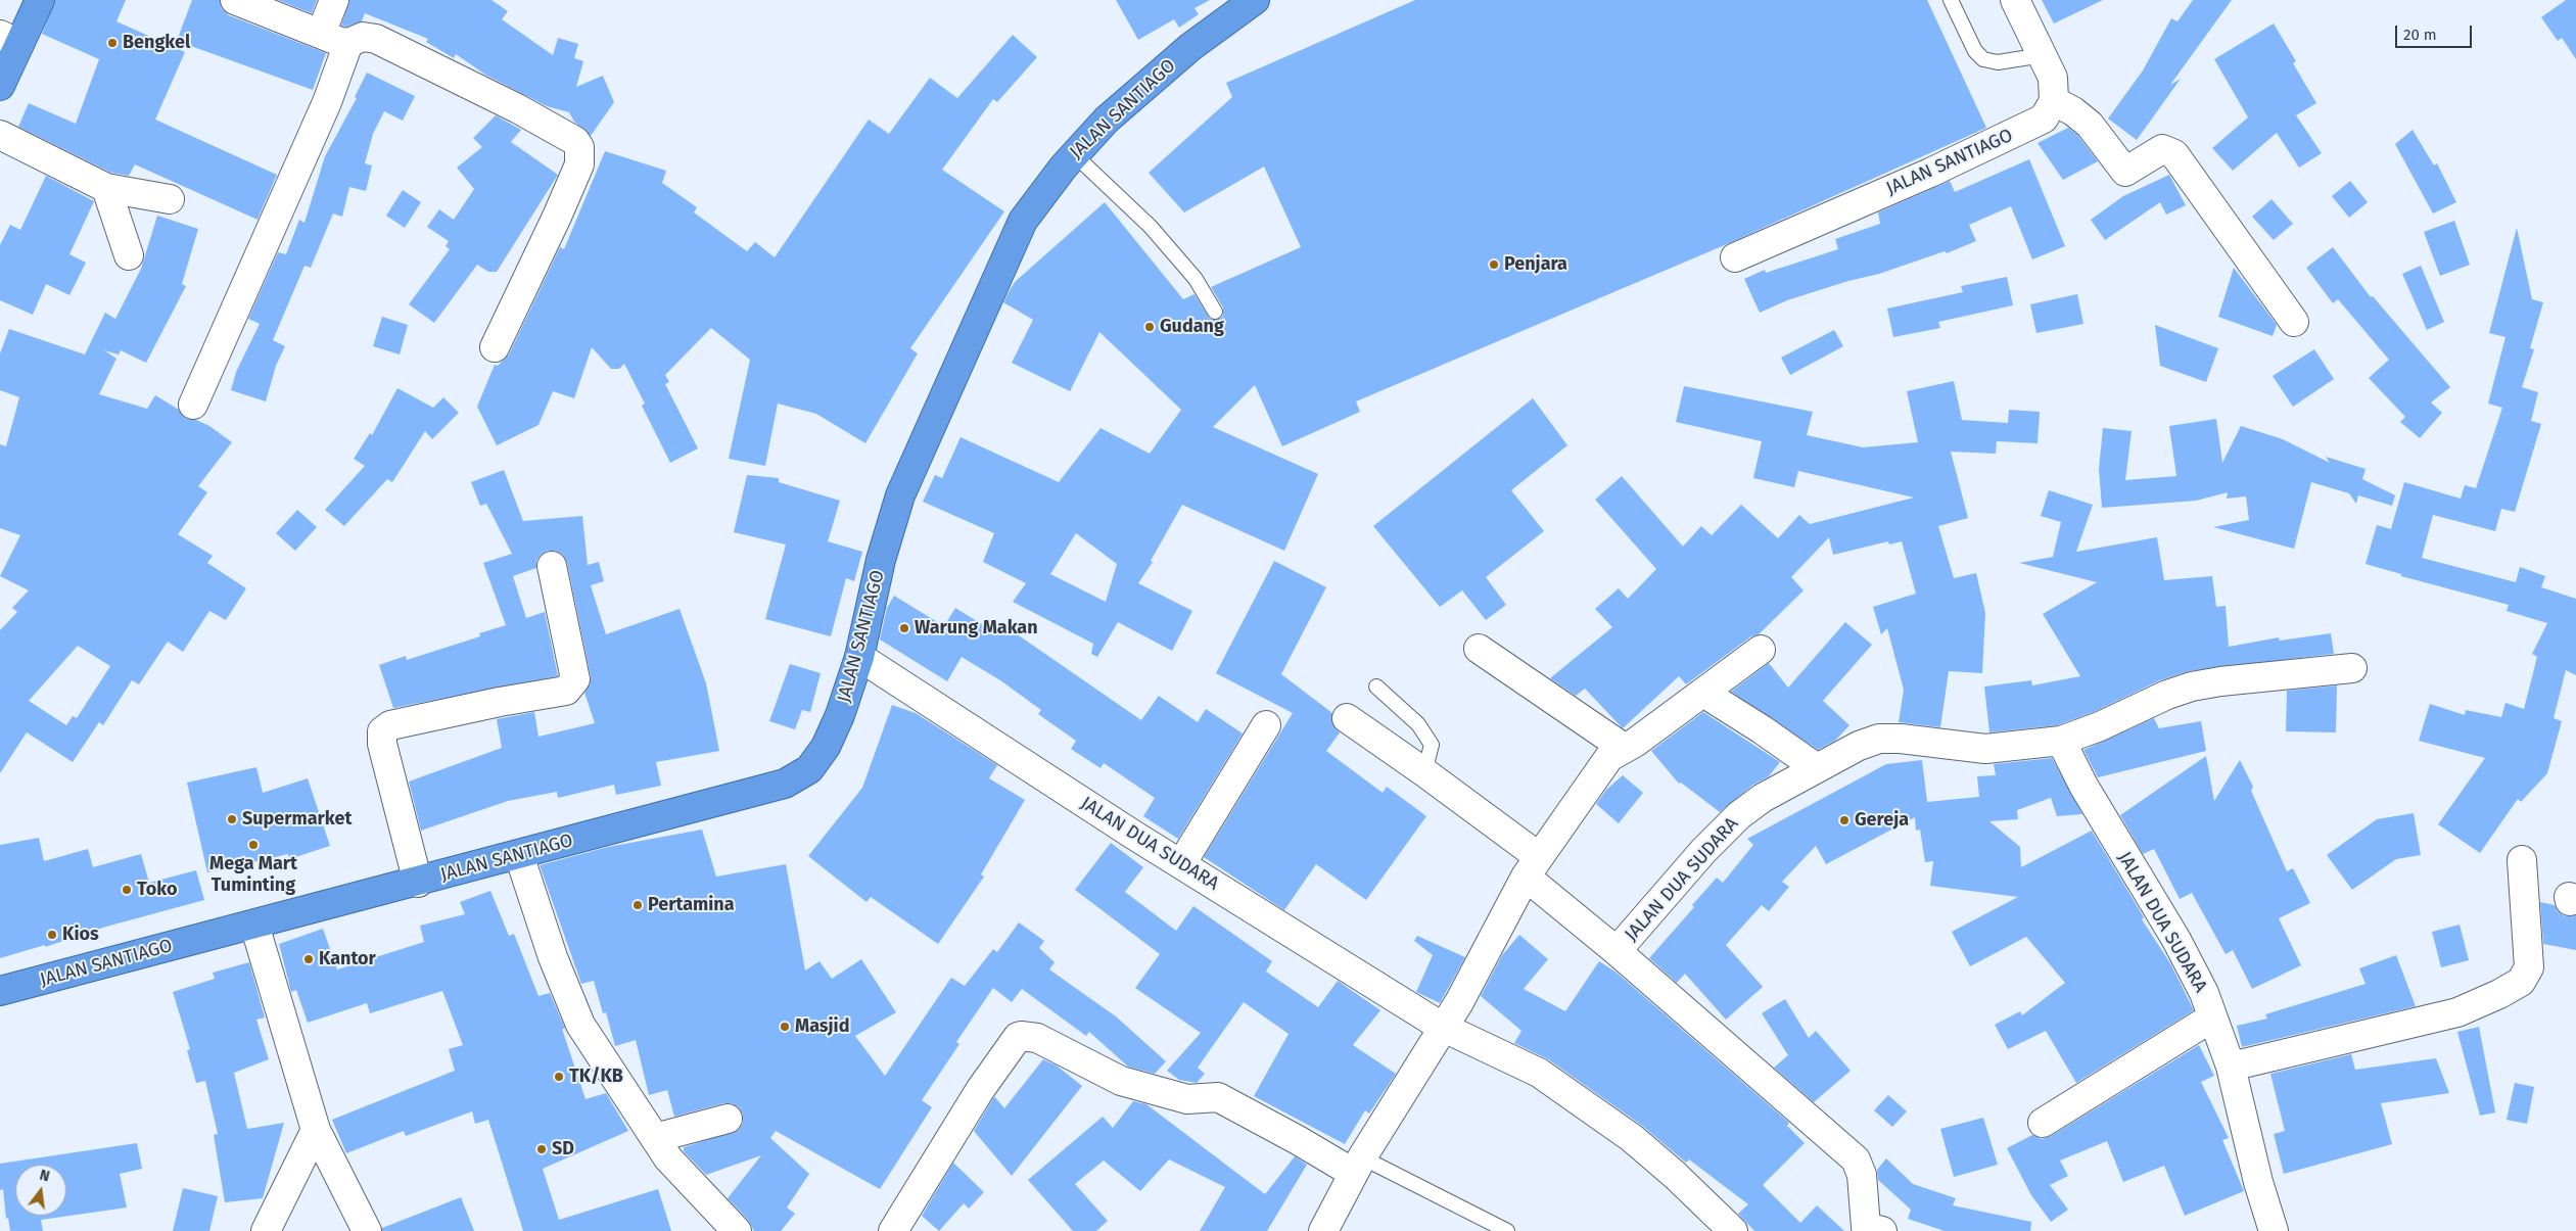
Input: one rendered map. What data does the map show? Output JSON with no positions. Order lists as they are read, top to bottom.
{
  "streets": {
    "highway": ["JALAN SANTIAGO"],
    "street": ["JALAN DUA SUDARA"]
  },
  "crossings": [
    ["JALAN SANTIAGO", "JALAN DUA SUDARA"]
  ],
  "places": [
    "Bengkel",
    "Penjara",
    "Gudang",
    "Warung Makan",
    "Supermarket",
    "Gereja",
    "Mega Mart Tuminting",
    "Toko",
    "Pertamina",
    "Kios",
    "Kantor",
    "Masjid",
    "TK/KB",
    "SD"
  ],
  "scale_bar": "20 m",
  "north": "top"
}
